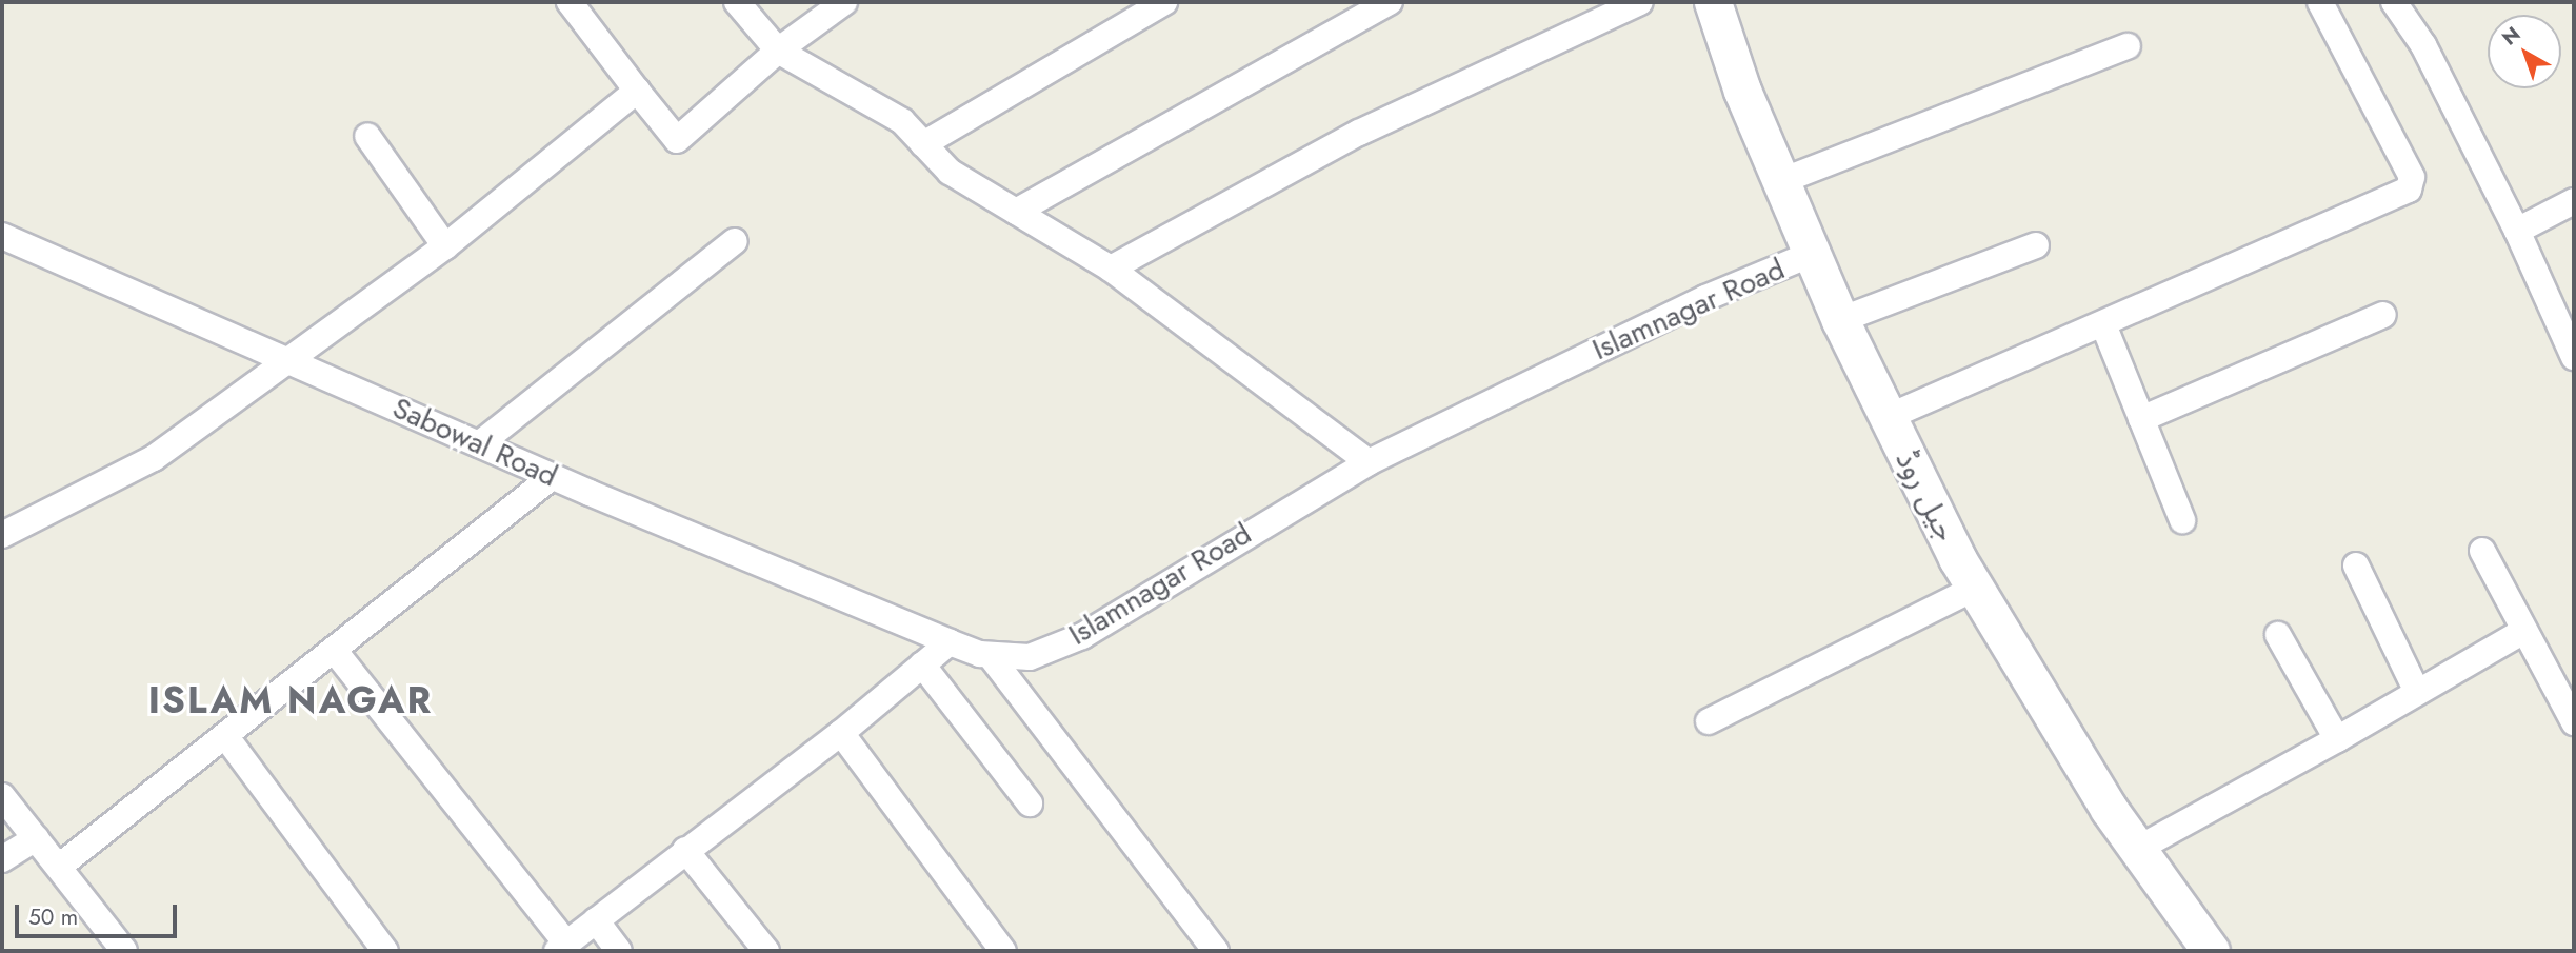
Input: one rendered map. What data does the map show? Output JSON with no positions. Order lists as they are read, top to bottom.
{
  "streets": {
    "main road": ["جیل روڈ"],
    "street": ["Islamnagar Road", "Sabowal Road"]
  },
  "crossings": [
    ["Islamnagar Road", "Sabowal Road"],
    ["Islamnagar Road", "جیل روڈ"]
  ],
  "districts": ["ISLAM NAGAR"],
  "scale_bar": "50 m",
  "north": "top left"
}
